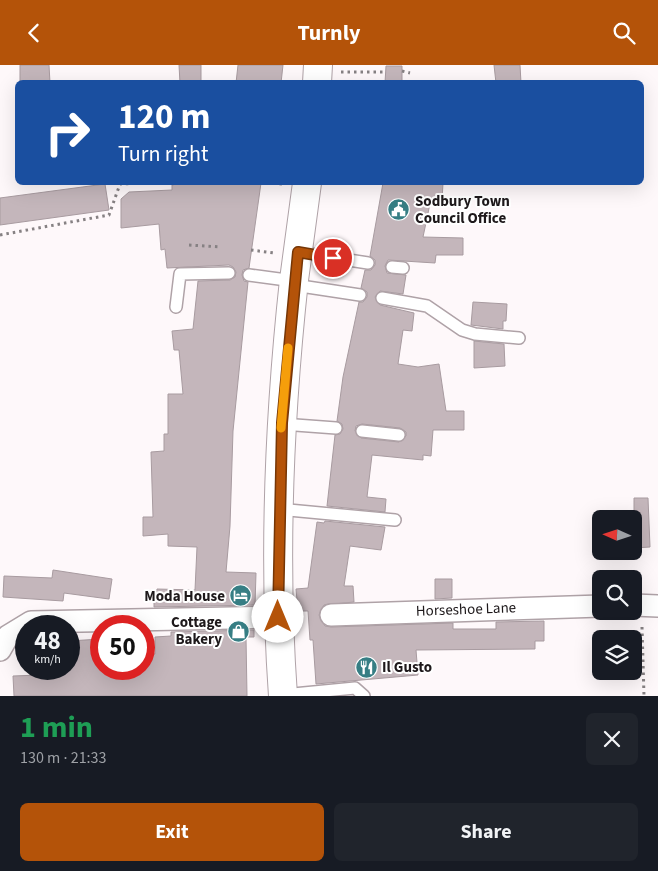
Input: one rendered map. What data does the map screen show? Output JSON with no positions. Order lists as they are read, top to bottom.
{
  "streets": {
    "street": ["Horseshoe Lane"]
  },
  "places": {
    "public building": ["Sodbury Town Council Office"],
    "hotel": ["Moda House"],
    "shop": ["Cottage Bakery"],
    "restaurant": ["Il Gusto"]
  },
  "north": "left",
  "page": {
    "header": "Turnly",
    "turn": ["120 m", "Turn right"],
    "speed": "48 km/h",
    "limit": "50",
    "heading": ["1 min", "130 m · 21:33"],
    "buttons": ["Exit", "Share"]
  }
}
